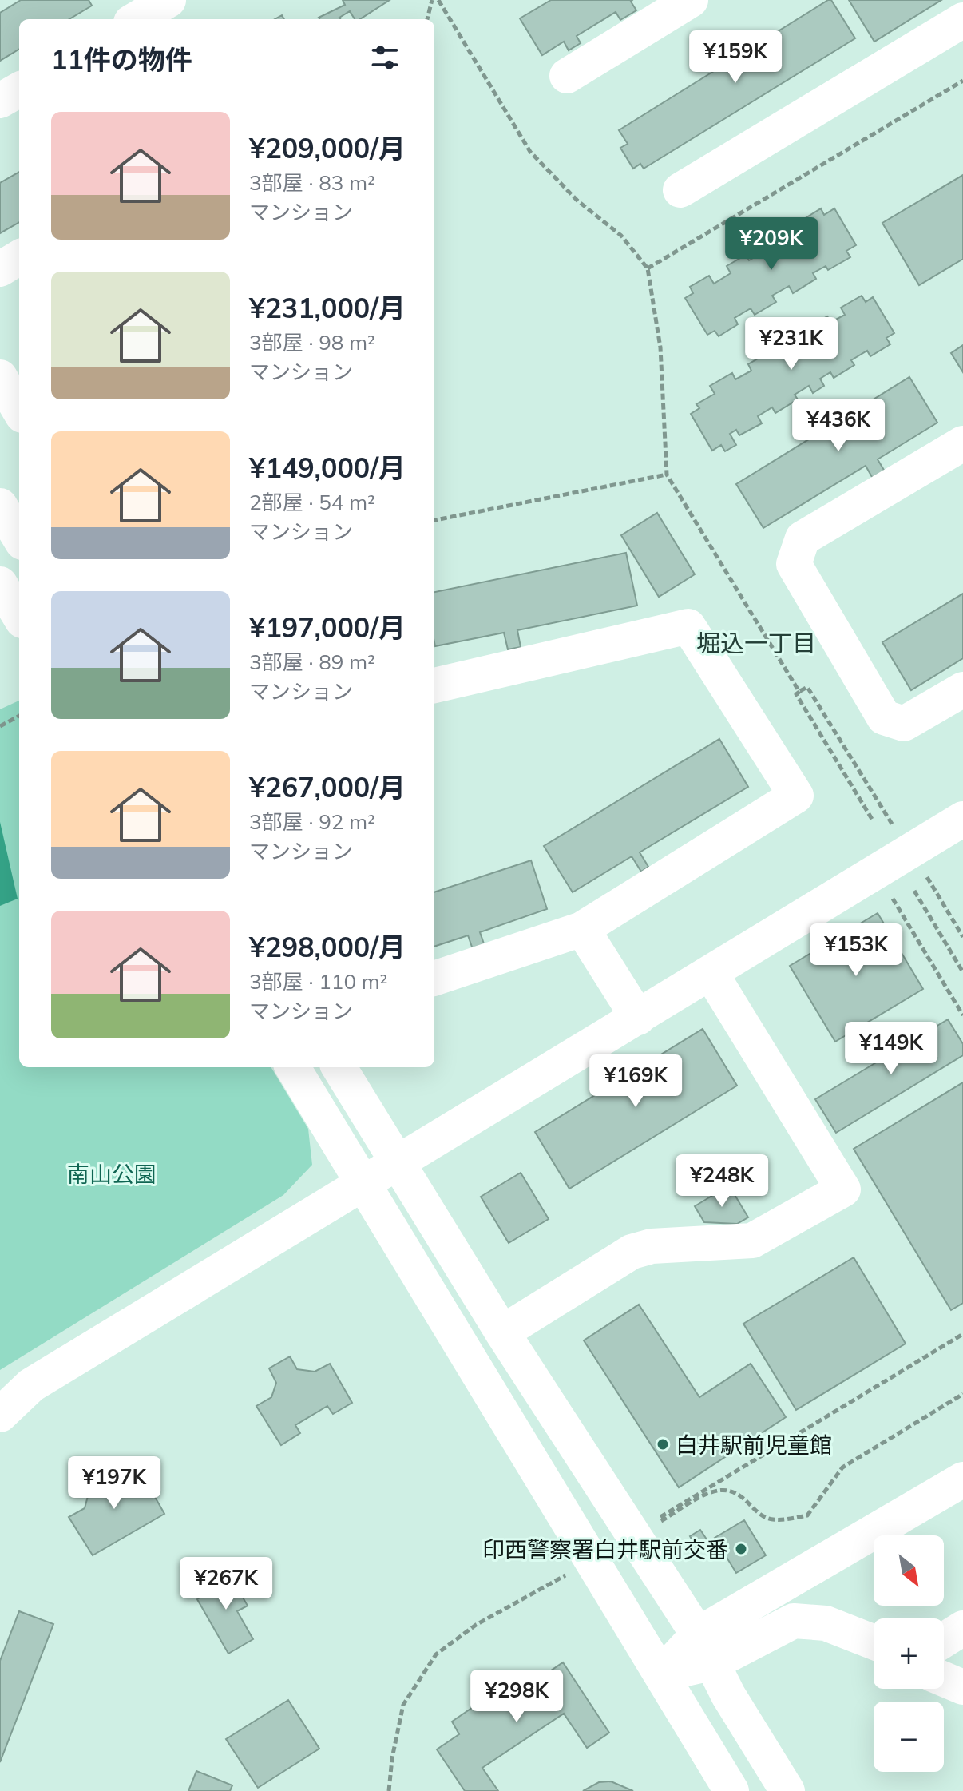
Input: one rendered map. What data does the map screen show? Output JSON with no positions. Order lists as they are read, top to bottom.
{
  "districts": ["堀込一丁目"],
  "parks": ["南山公園"],
  "places": ["白井駅前児童館", "印西警察署白井駅前交番"],
  "north": "bottom right",
  "page": {
    "heading": "11件の物件",
    "price": [
      "¥159K",
      "¥209K",
      "¥231K",
      "¥436K",
      "¥153K",
      "¥149K",
      "¥169K",
      "¥248K",
      "¥197K",
      "¥267K",
      "¥298K"
    ],
    "list": [
      {
        "name": "¥209,000/月",
        "note": "3部屋 · 83 m² · マンション"
      },
      {
        "name": "¥231,000/月",
        "note": "3部屋 · 98 m² · マンション"
      },
      {
        "name": "¥149,000/月",
        "note": "2部屋 · 54 m² · マンション"
      },
      {
        "name": "¥197,000/月",
        "note": "3部屋 · 89 m² · マンション"
      },
      {
        "name": "¥267,000/月",
        "note": "3部屋 · 92 m² · マンション"
      },
      {
        "name": "¥298,000/月",
        "note": "3部屋 · 110 m² · マンション"
      }
    ],
    "map_buttons": ["+", "−"]
  }
}
